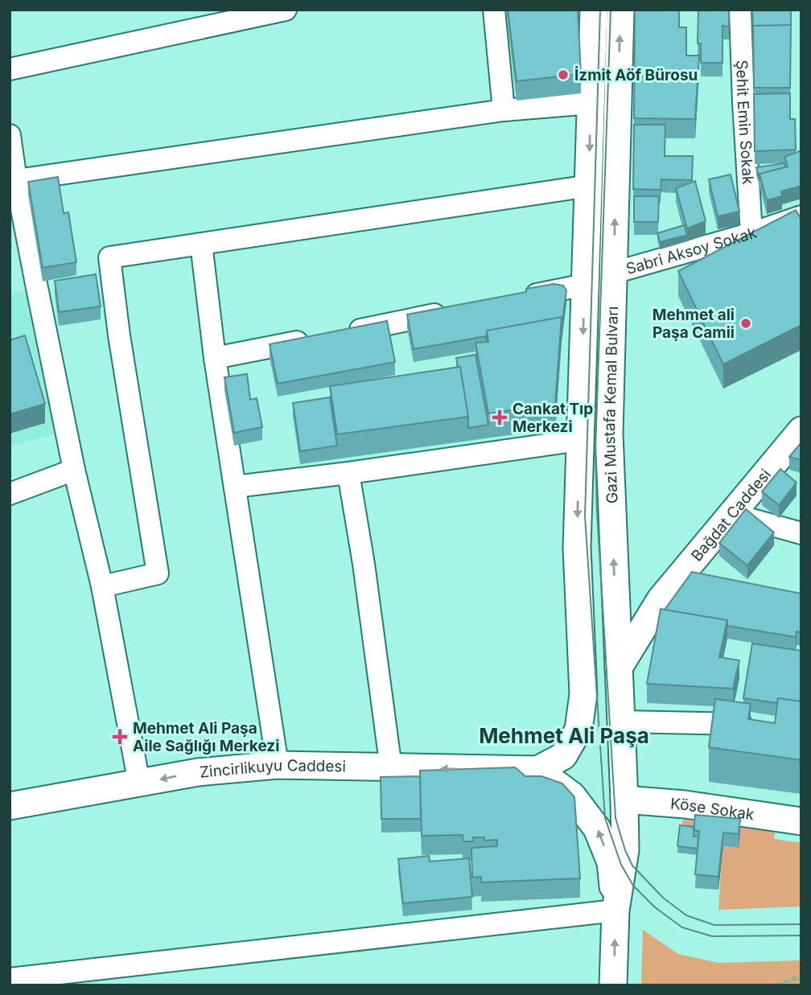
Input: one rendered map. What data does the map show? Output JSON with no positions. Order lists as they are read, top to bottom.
{
  "streets": {
    "main road": [
      "Gazi Mustafa Kemal Bulvarı",
      "Bağdat Caddesi",
      "Zincirlikuyu Caddesi",
      "Köse Sokak"
    ],
    "street": ["Şehit Emin Sokak", "Sabri Aksoy Sokak"]
  },
  "crossings": [
    ["Şehit Emin Sokak", "Sabri Aksoy Sokak"],
    ["Sabri Aksoy Sokak", "Gazi Mustafa Kemal Bulvarı"],
    ["Gazi Mustafa Kemal Bulvarı", "Bağdat Caddesi"],
    ["Gazi Mustafa Kemal Bulvarı", "Zincirlikuyu Caddesi"],
    ["Gazi Mustafa Kemal Bulvarı", "Köse Sokak"]
  ],
  "one_way": ["Zincirlikuyu Caddesi"],
  "districts": ["Mehmet Ali Paşa"],
  "places": {
    "other": ["İzmit Aöf Bürosu", "Mehmet ali Paşa Camii"],
    "health": ["Cankat Tıp Merkezi", "Mehmet Ali Paşa Aile Sağlığı Merkezi"]
  }
}
